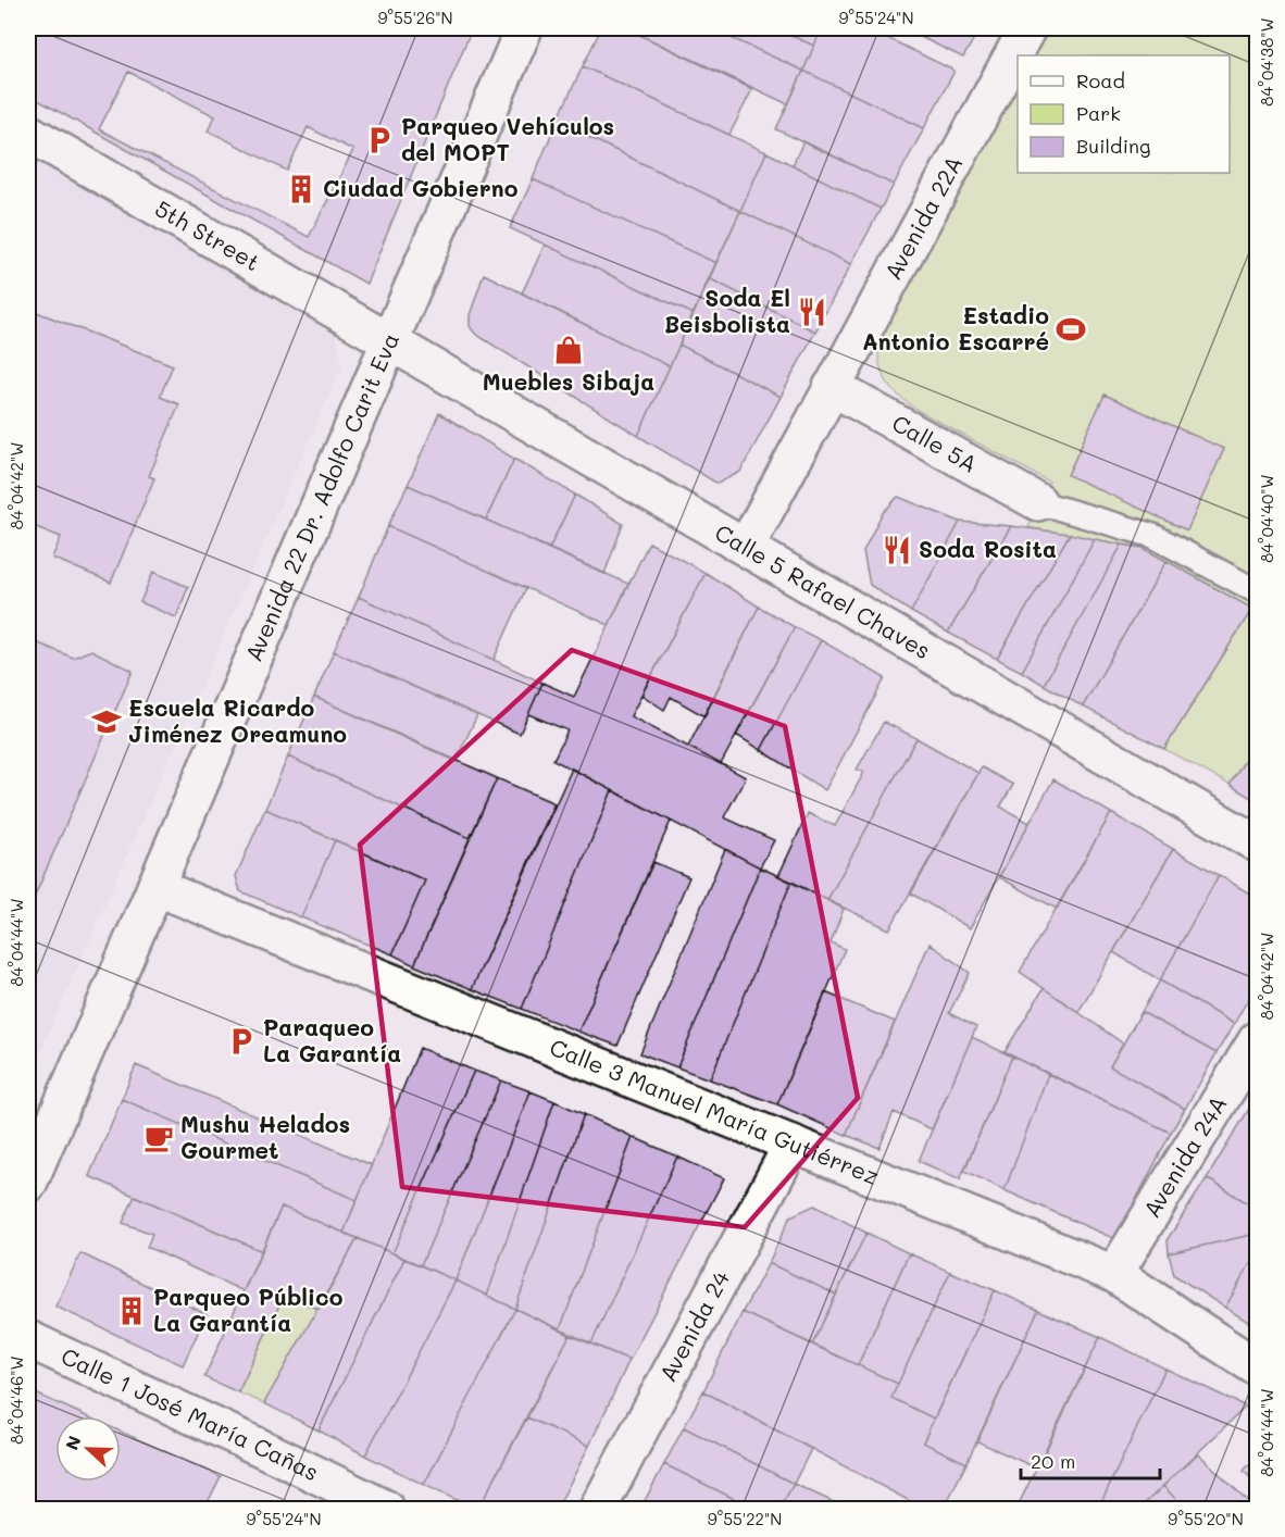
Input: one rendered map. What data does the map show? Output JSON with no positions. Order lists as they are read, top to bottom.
{
  "streets": {
    "street": [
      "Avenida 22A",
      "5th Street",
      "Calle 5A",
      "Avenida 22 Dr. Adolfo Carit Eva",
      "Calle 5 Rafael Chaves",
      "Calle 3 Manuel María Gutiérrez",
      "Avenida 24A",
      "Avenida 24",
      "Calle 1 José María Cañas"
    ]
  },
  "crossings": [
    ["Avenida 22A", "Calle 5A"],
    ["Avenida 22A", "Calle 5 Rafael Chaves"],
    ["5th Street", "Avenida 22 Dr. Adolfo Carit Eva"],
    ["5th Street", "Calle 5 Rafael Chaves"],
    ["Avenida 22 Dr. Adolfo Carit Eva", "Calle 5 Rafael Chaves"],
    ["Avenida 22 Dr. Adolfo Carit Eva", "Calle 3 Manuel María Gutiérrez"],
    ["Calle 3 Manuel María Gutiérrez", "Avenida 24A"],
    ["Calle 3 Manuel María Gutiérrez", "Avenida 24"]
  ],
  "places": {
    "parking": ["Parqueo Vehículos del MOPT", "Paraqueo La Garantía"],
    "building": ["Ciudad Gobierno", "Parqueo Público La Garantía"],
    "restaurant": ["Soda El Beisbolista", "Soda Rosita"],
    "sports": ["Estadio Antonio Escarré"],
    "shop": ["Muebles Sibaja"],
    "school or university": ["Escuela Ricardo Jiménez Oreamuno"],
    "cafe": ["Mushu Helados Gourmet"]
  },
  "legend": ["Road", "Park", "Building"],
  "scale_bar": "20 m",
  "north": "left",
  "coordinates": [
    "9°55'26\"N",
    "9°55'24\"N",
    "84°04'38\"W",
    "84°04'42\"W",
    "84°04'40\"W",
    "84°04'44\"W",
    "84°04'46\"W",
    "9°55'22\"N",
    "9°55'20\"N"
  ]
}
